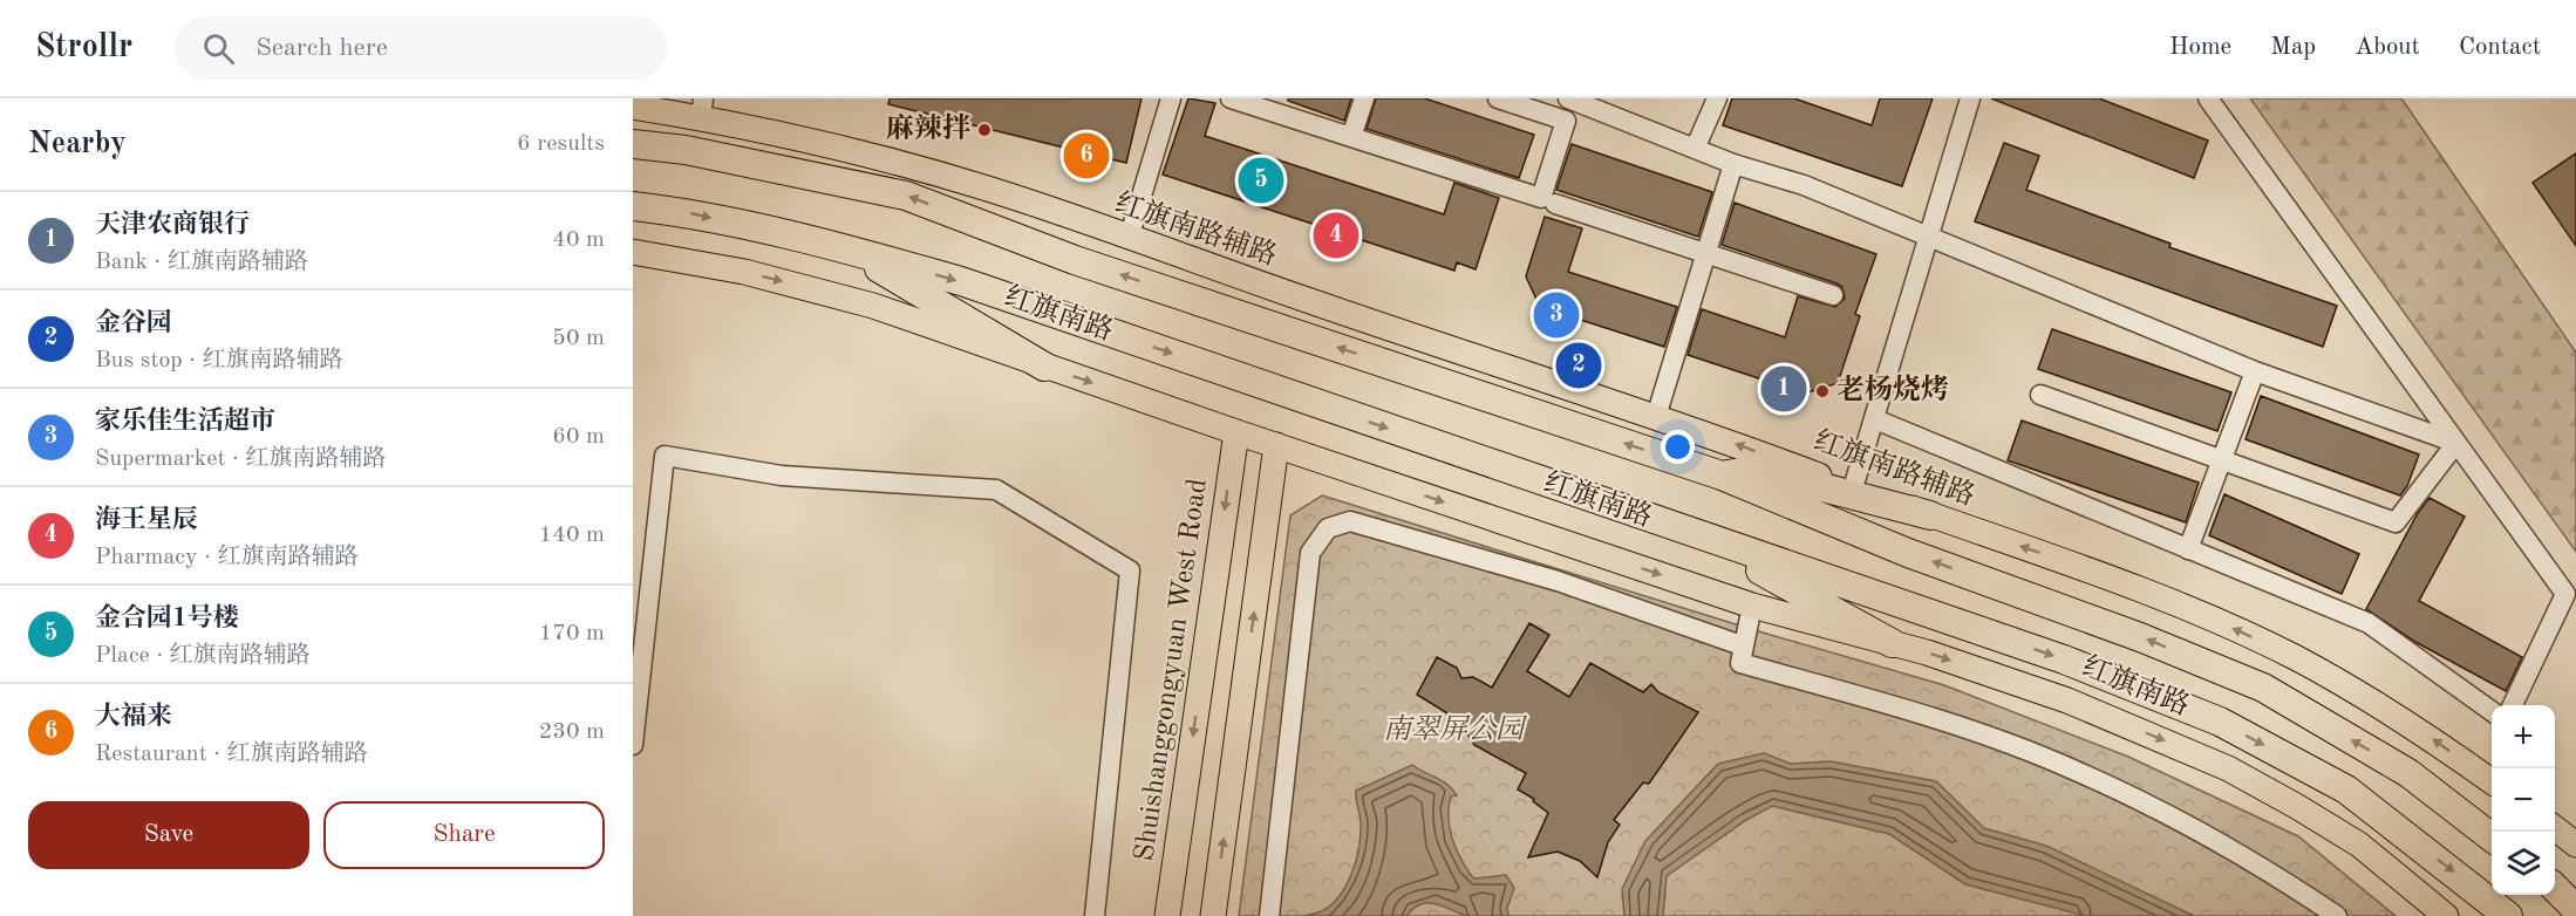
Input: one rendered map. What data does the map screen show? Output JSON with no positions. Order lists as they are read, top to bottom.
{
  "streets": {
    "highway": ["红旗南路"],
    "main road": ["红旗南路辅路", "Shuishanggongyuan West Road"]
  },
  "parks": ["南翠屏公园"],
  "places": ["麻辣拌", "老杨烧烤"],
  "page": {
    "header": "Strollr",
    "search": "Search here",
    "nav": [
      "Home",
      "Map",
      "About",
      "Contact"
    ],
    "heading": ["Nearby", "6 results"],
    "pins": [
      "6",
      "5",
      "4",
      "3",
      "2",
      "1"
    ],
    "list": [
      {
        "mark": "1",
        "name": "天津农商银行",
        "note": "Bank · 红旗南路辅路",
        "value": "40 m"
      },
      {
        "mark": "2",
        "name": "金谷园",
        "note": "Bus stop · 红旗南路辅路",
        "value": "50 m"
      },
      {
        "mark": "3",
        "name": "家乐佳生活超市",
        "note": "Supermarket · 红旗南路辅路",
        "value": "60 m"
      },
      {
        "mark": "4",
        "name": "海王星辰",
        "note": "Pharmacy · 红旗南路辅路",
        "value": "140 m"
      },
      {
        "mark": "5",
        "name": "金合园1号楼",
        "note": "Place · 红旗南路辅路",
        "value": "170 m"
      },
      {
        "mark": "6",
        "name": "大福来",
        "note": "Restaurant · 红旗南路辅路",
        "value": "230 m"
      }
    ],
    "map_buttons": ["+", "−"],
    "buttons": ["Save", "Share"]
  }
}
